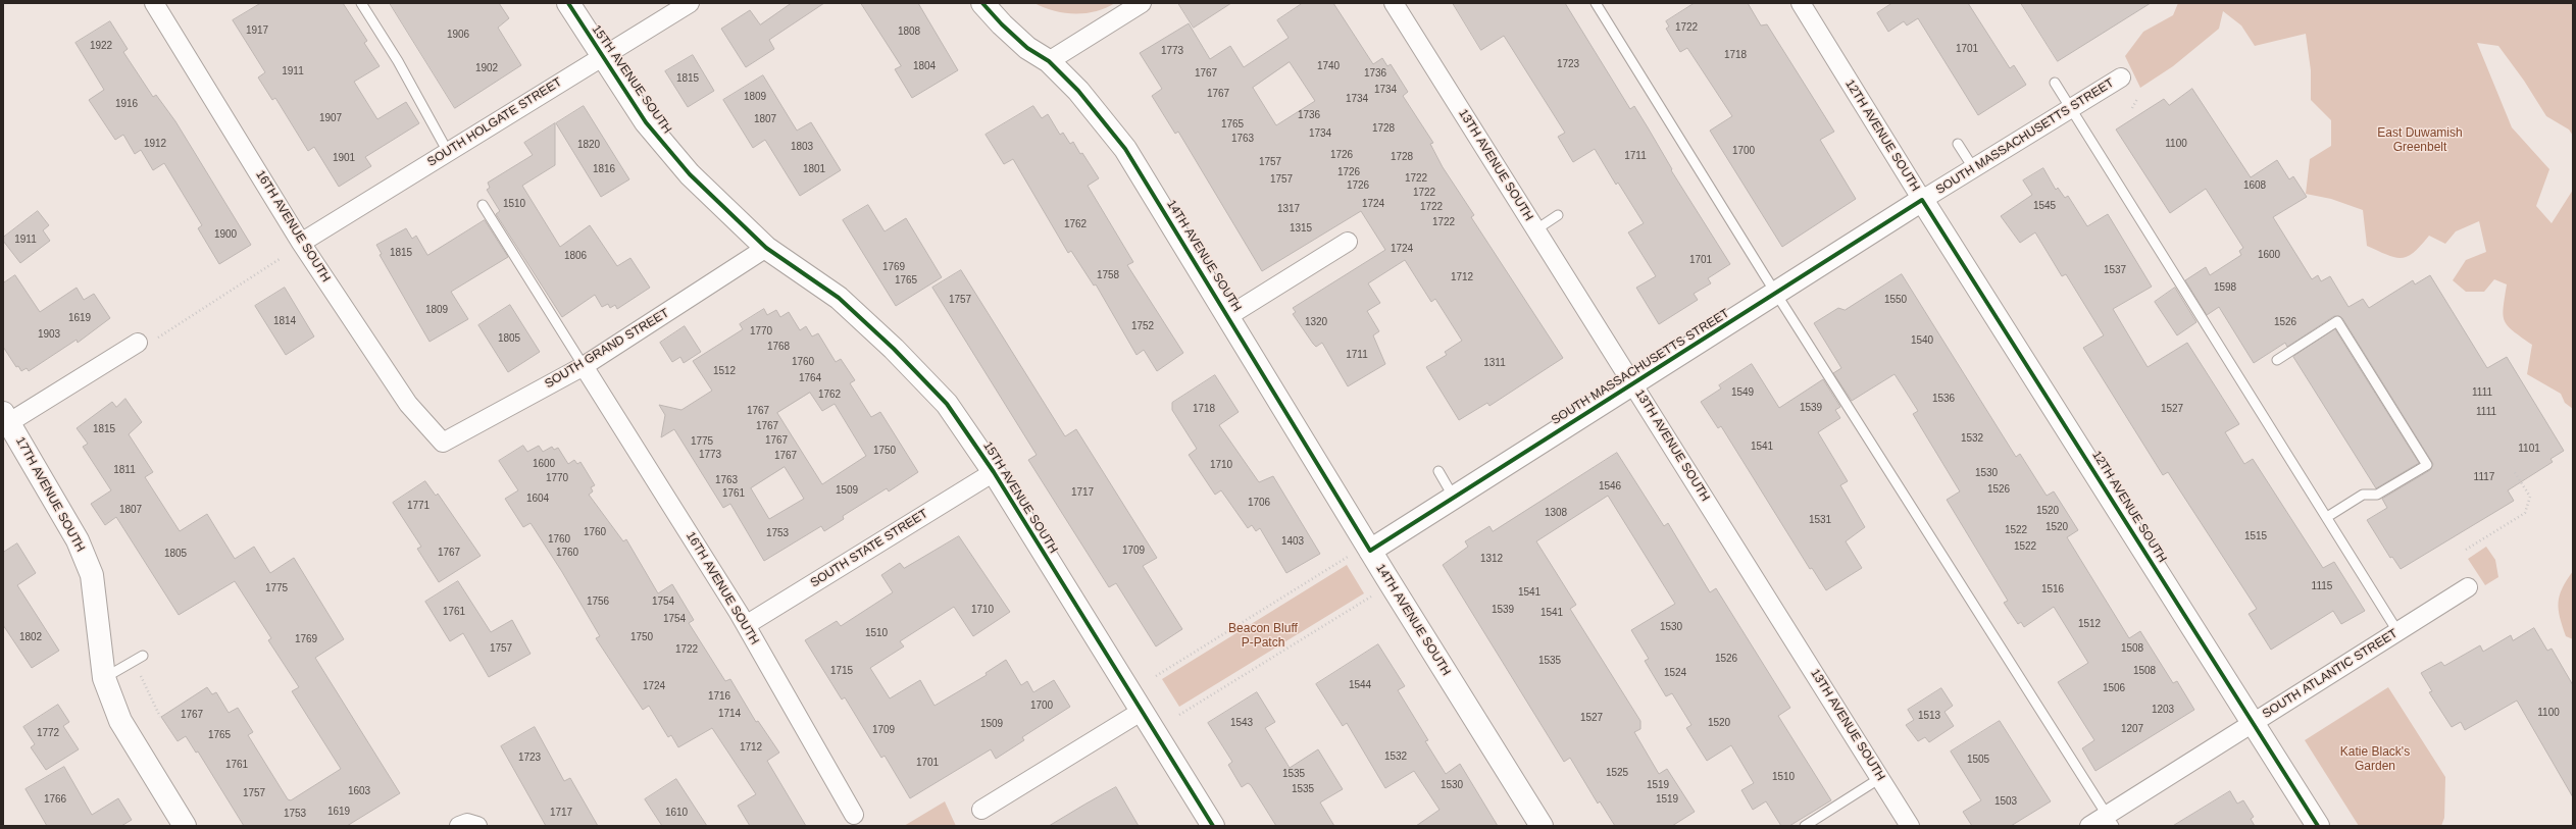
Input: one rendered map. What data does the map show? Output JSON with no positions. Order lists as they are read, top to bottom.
{
  "streets": {
    "street": [
      "15TH AVENUE SOUTH",
      "SOUTH HOLGATE STREET",
      "12TH AVENUE SOUTH",
      "SOUTH MASSACHUSETTS STREET",
      "13TH AVENUE SOUTH",
      "16TH AVENUE SOUTH",
      "14TH AVENUE SOUTH",
      "SOUTH GRAND STREET",
      "17TH AVENUE SOUTH",
      "SOUTH STATE STREET",
      "SOUTH ATLANTIC STREET"
    ]
  },
  "crossings": [
    ["15TH AVENUE SOUTH", "SOUTH HOLGATE STREET"],
    ["15TH AVENUE SOUTH", "SOUTH GRAND STREET"],
    ["15TH AVENUE SOUTH", "SOUTH STATE STREET"],
    ["SOUTH HOLGATE STREET", "16TH AVENUE SOUTH"],
    ["12TH AVENUE SOUTH", "SOUTH MASSACHUSETTS STREET"],
    ["12TH AVENUE SOUTH", "SOUTH ATLANTIC STREET"],
    ["SOUTH MASSACHUSETTS STREET", "13TH AVENUE SOUTH"],
    ["SOUTH MASSACHUSETTS STREET", "14TH AVENUE SOUTH"],
    ["16TH AVENUE SOUTH", "SOUTH GRAND STREET"],
    ["16TH AVENUE SOUTH", "SOUTH STATE STREET"]
  ],
  "parks": ["East Duwamish Greenbelt", "Beacon Bluff P-Patch", "Katie Black's Garden"],
  "house_numbers": [
    "1722",
    "1917",
    "1808",
    "1906",
    "1922",
    "1701",
    "1773",
    "1718",
    "1723",
    "1804",
    "1740",
    "1902",
    "1911",
    "1767",
    "1736",
    "1815",
    "1734",
    "1767",
    "1809",
    "1734",
    "1916",
    "1736",
    "1907",
    "1807",
    "1765",
    "1728",
    "1734",
    "1763",
    "1912",
    "1100",
    "1820",
    "1803",
    "1700",
    "1726",
    "1711",
    "1728",
    "1901",
    "1757",
    "1816",
    "1801",
    "1726",
    "1722",
    "1757",
    "1726",
    "1608",
    "1722",
    "1510",
    "1724",
    "1545",
    "1722",
    "1317",
    "1722",
    "1762",
    "1315",
    "1900",
    "1911",
    "1724",
    "1815",
    "1600",
    "1806",
    "1701",
    "1769",
    "1537",
    "1758",
    "1712",
    "1765",
    "1598",
    "1757",
    "1550",
    "1809",
    "1619",
    "1814",
    "1320",
    "1526",
    "1752",
    "1770",
    "1903",
    "1805",
    "1540",
    "1768",
    "1711",
    "1760",
    "1311",
    "1512",
    "1764",
    "1549",
    "1111",
    "1762",
    "1536",
    "1539",
    "1718",
    "1527",
    "1767",
    "1111",
    "1767",
    "1815",
    "1532",
    "1767",
    "1775",
    "1541",
    "1101",
    "1750",
    "1773",
    "1767",
    "1600",
    "1710",
    "1811",
    "1530",
    "1117",
    "1770",
    "1763",
    "1546",
    "1526",
    "1509",
    "1717",
    "1761",
    "1604",
    "1706",
    "1771",
    "1807",
    "1520",
    "1308",
    "1531",
    "1520",
    "1522",
    "1760",
    "1753",
    "1515",
    "1760",
    "1403",
    "1522",
    "1709",
    "1767",
    "1760",
    "1805",
    "1312",
    "1115",
    "1775",
    "1516",
    "1541",
    "1756",
    "1754",
    "1710",
    "1539",
    "1761",
    "1541",
    "1754",
    "1512",
    "1530",
    "1510",
    "1802",
    "1750",
    "1769",
    "1757",
    "1508",
    "1722",
    "1526",
    "1535",
    "1715",
    "1508",
    "1524",
    "1544",
    "1724",
    "1506",
    "1716",
    "1700",
    "1203",
    "1100",
    "1714",
    "1767",
    "1513",
    "1527",
    "1543",
    "1520",
    "1509",
    "1207",
    "1709",
    "1772",
    "1765",
    "1712",
    "1532",
    "1723",
    "1505",
    "1701",
    "1761",
    "1525",
    "1535",
    "1510",
    "1530",
    "1519",
    "1535",
    "1603",
    "1757",
    "1766",
    "1519",
    "1503",
    "1619",
    "1717",
    "1610",
    "1753"
  ]
}
